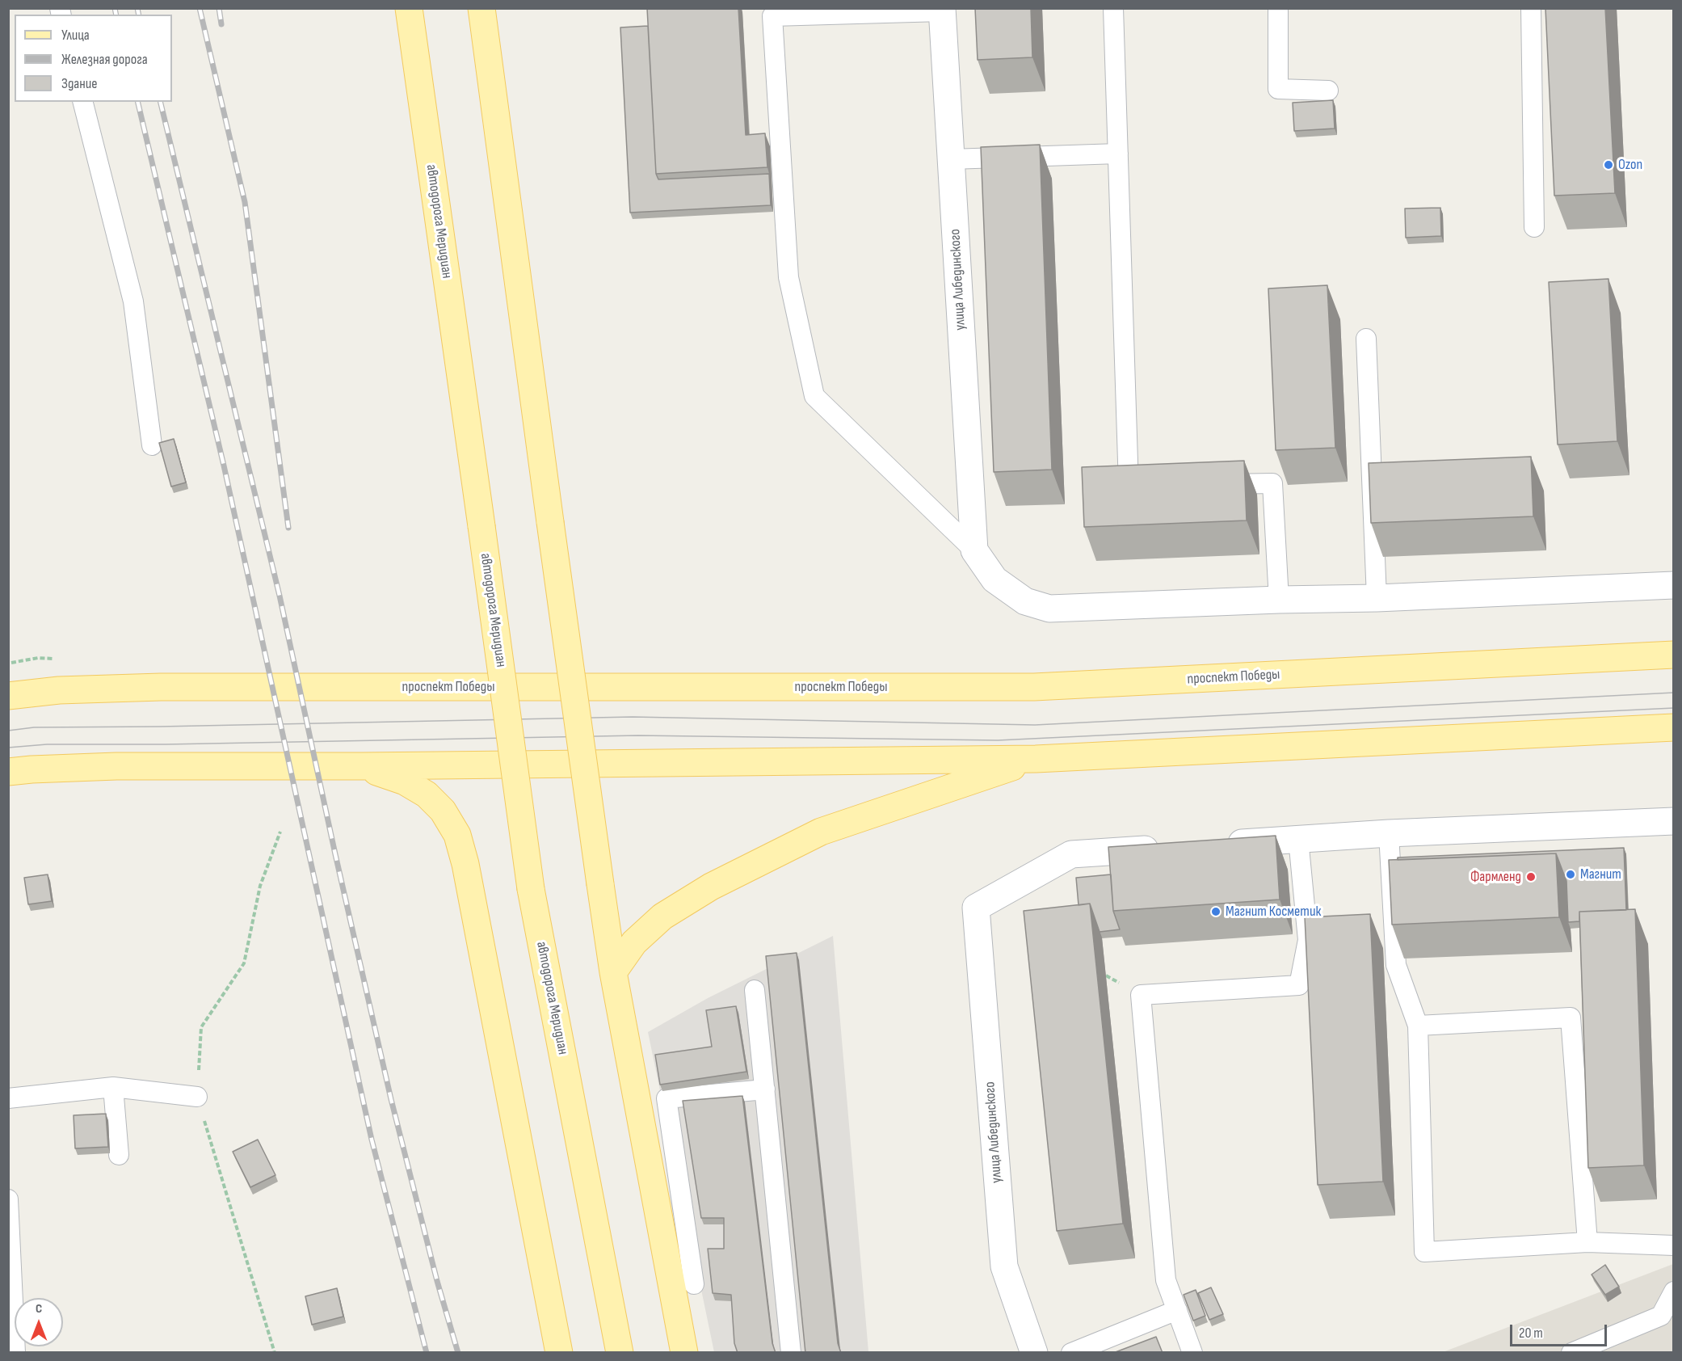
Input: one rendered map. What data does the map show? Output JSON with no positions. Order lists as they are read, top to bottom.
{
  "streets": {
    "main road": ["автодорога Меридиан", "проспект Победы"],
    "street": ["улица Либединского"]
  },
  "places": [
    "Ozon",
    "Магнит",
    "Фармленд",
    "Магнит Косметик"
  ],
  "legend": ["Улица", "Железная дорога", "Здание"],
  "scale_bar": "20 m",
  "north": "top"
}
